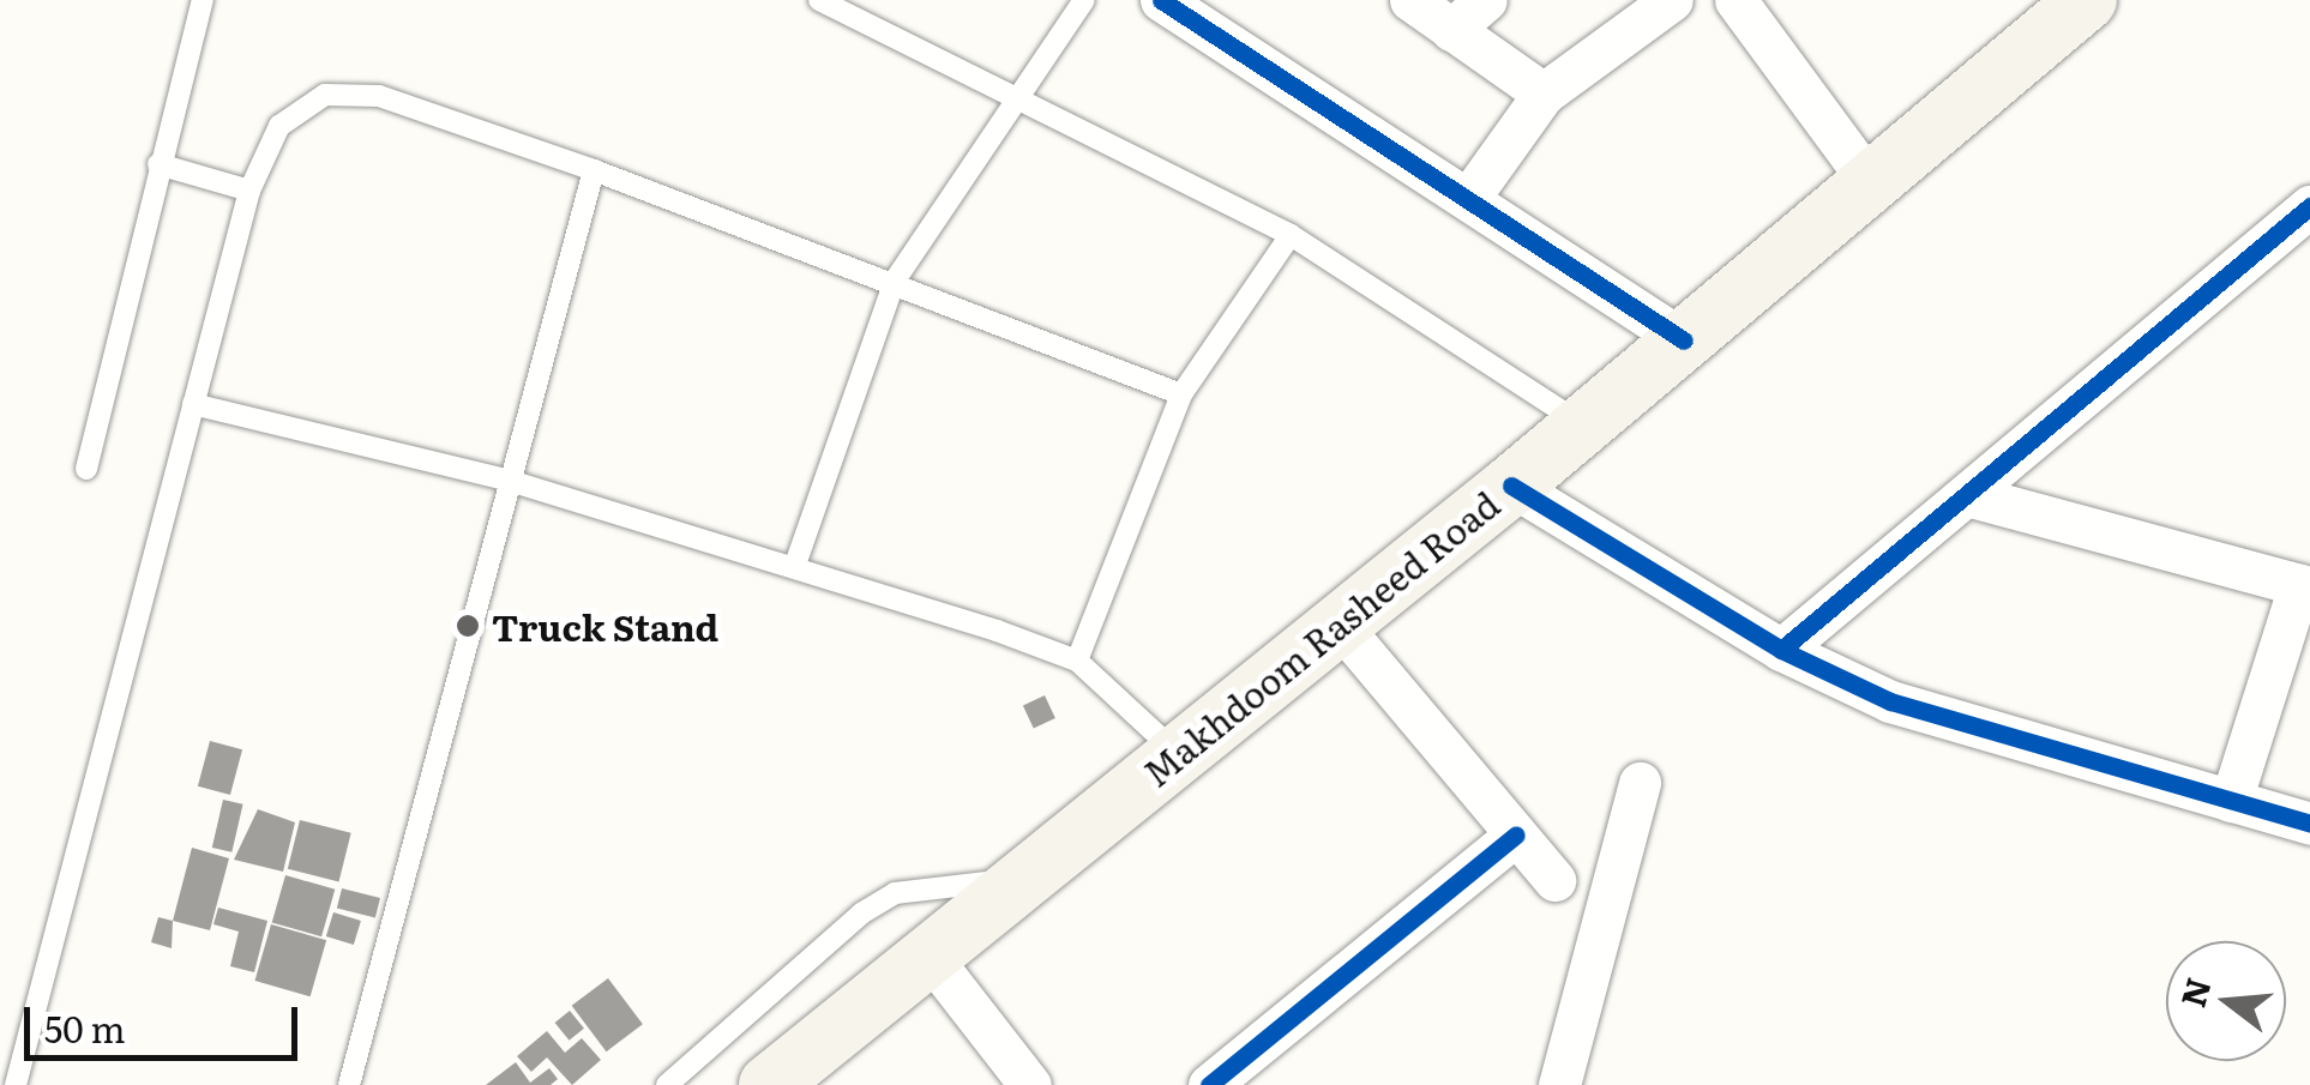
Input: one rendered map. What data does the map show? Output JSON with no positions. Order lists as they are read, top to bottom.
{
  "streets": {
    "main road": ["Makhdoom Rasheed Road"]
  },
  "places": ["Truck Stand"],
  "scale_bar": "50 m",
  "north": "left"
}
